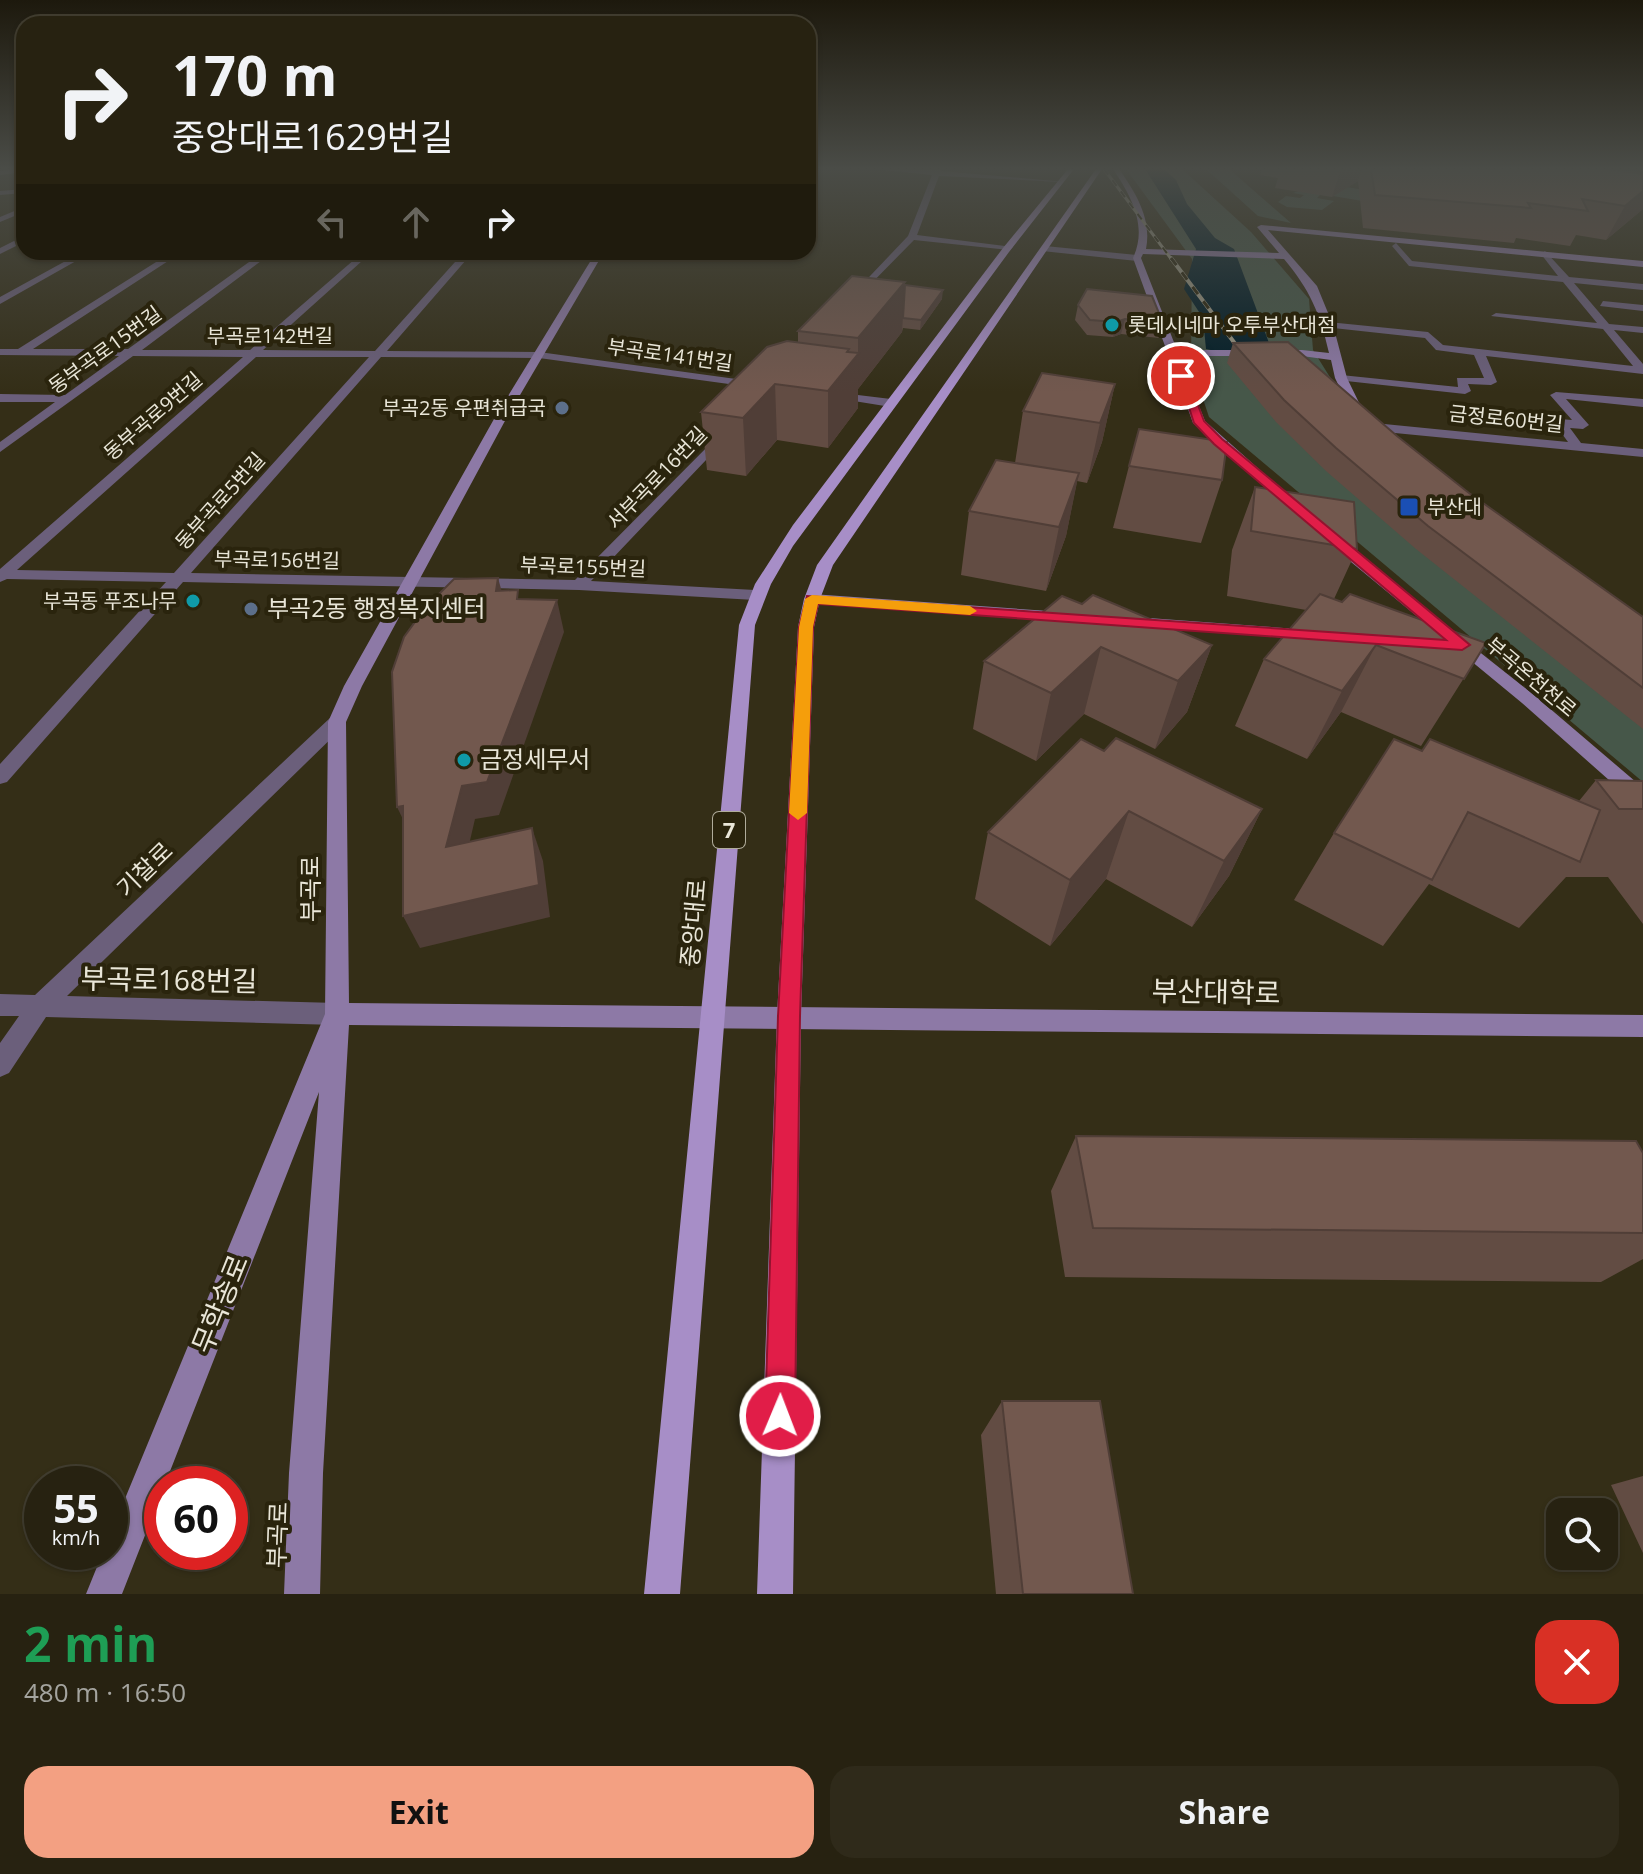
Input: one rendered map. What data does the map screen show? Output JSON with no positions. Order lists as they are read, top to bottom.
{
  "streets": {
    "main road": [
      "부곡온천천로",
      "7",
      "부곡로",
      "중앙대로",
      "부산대학로",
      "무학송로"
    ],
    "street": [
      "부곡로142번길",
      "동부곡로15번길",
      "부곡로141번길",
      "동부곡로9번길",
      "금정로60번길",
      "서부곡로16번길",
      "동부곡로5번길",
      "부곡로156번길",
      "부곡로155번길",
      "기찰로",
      "부곡로168번길"
    ]
  },
  "crossings": [
    ["부곡로142번길", "동부곡로15번길"],
    ["부곡로142번길", "부곡로141번길"],
    ["부곡로142번길", "동부곡로9번길"],
    ["부곡로142번길", "동부곡로5번길"],
    ["부곡로142번길", "부곡로"],
    ["부곡로141번길", "부곡로"],
    ["동부곡로9번길", "부곡로156번길"],
    ["서부곡로16번길", "부곡로155번길"],
    ["동부곡로5번길", "부곡로156번길"],
    ["부곡로156번길", "부곡로155번길"],
    ["부곡로156번길", "부곡로"],
    ["부곡로155번길", "부곡로"],
    ["부곡로155번길", "중앙대로"],
    ["기찰로", "부곡로"],
    ["기찰로", "부곡로168번길"],
    ["부곡로", "부곡로168번길"],
    ["부곡로", "부산대학로"],
    ["부곡로", "무학송로"],
    ["중앙대로", "부산대학로"],
    ["부곡로168번길", "부산대학로"],
    ["부곡로168번길", "무학송로"],
    ["부산대학로", "무학송로"]
  ],
  "places": {
    "other": [
      "롯데시네마 오투부산대점",
      "부곡2동 우편취급국",
      "부곡동 푸조나무",
      "부곡2동 행정복지센터",
      "금정세무서"
    ],
    "transit": ["부산대"]
  },
  "page": {
    "turn": ["170 m", "중앙대로1629번길"],
    "speed": "55 km/h",
    "limit": "60",
    "heading": ["2 min", "480 m · 16:50"],
    "buttons": ["Exit", "Share"]
  }
}
